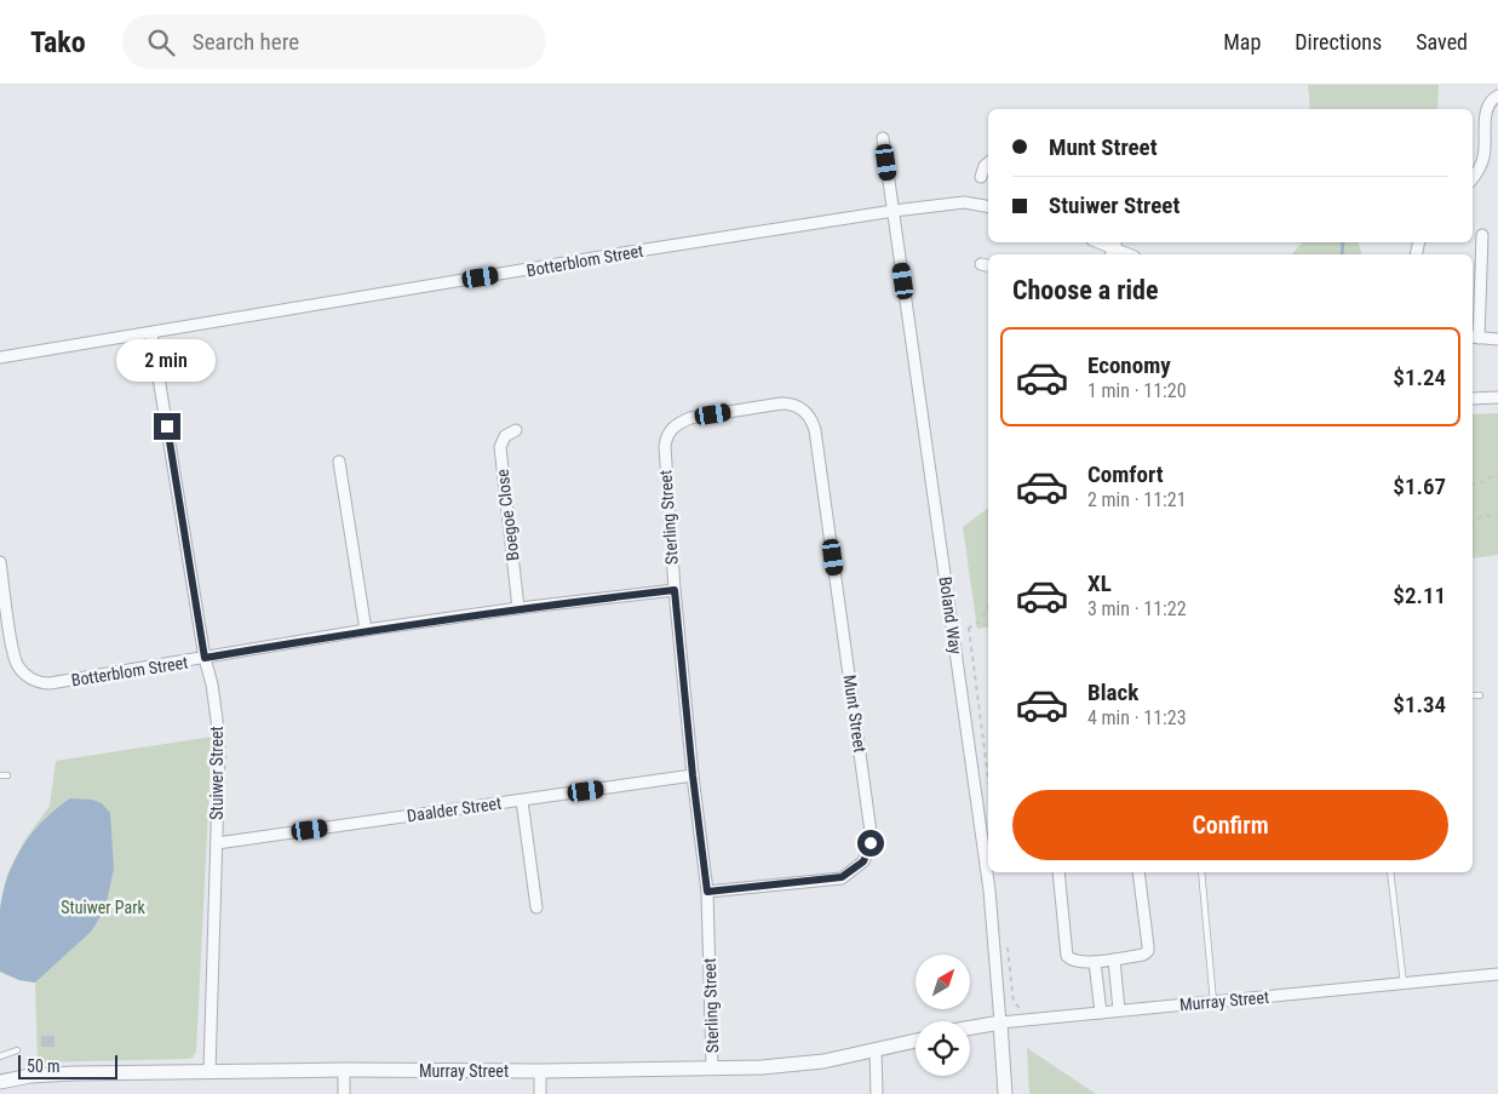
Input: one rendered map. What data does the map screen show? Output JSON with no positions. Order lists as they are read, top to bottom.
{
  "streets": {
    "street": [
      "Botterblom Street",
      "Boegoe Close",
      "Sterling Street",
      "Boland Way",
      "Munt Street",
      "Stuiwer Street",
      "Daalder Street",
      "Murray Street"
    ]
  },
  "crossings": [
    ["Botterblom Street", "Boegoe Close"],
    ["Botterblom Street", "Sterling Street"],
    ["Botterblom Street", "Boland Way"],
    ["Botterblom Street", "Stuiwer Street"],
    ["Sterling Street", "Munt Street"],
    ["Sterling Street", "Daalder Street"],
    ["Sterling Street", "Murray Street"],
    ["Boland Way", "Murray Street"],
    ["Stuiwer Street", "Daalder Street"],
    ["Stuiwer Street", "Murray Street"]
  ],
  "parks": ["Stuiwer Park"],
  "scale_bar": "50 m",
  "north": "top right",
  "page": {
    "header": "Tako",
    "search": "Search here",
    "nav": ["Map", "Directions", "Saved"],
    "banner": ["Munt Street", "Stuiwer Street"],
    "heading": "Choose a ride",
    "list": [
      {
        "name": "Economy",
        "note": "1 min · 11:20",
        "value": "$1.24"
      },
      {
        "name": "Comfort",
        "note": "2 min · 11:21",
        "value": "$1.67"
      },
      {
        "name": "XL",
        "note": "3 min · 11:22",
        "value": "$2.11"
      },
      {
        "name": "Black",
        "note": "4 min · 11:23",
        "value": "$1.34"
      }
    ],
    "bubble": "2 min",
    "buttons": "Confirm",
    "scale": "50 m"
  }
}
